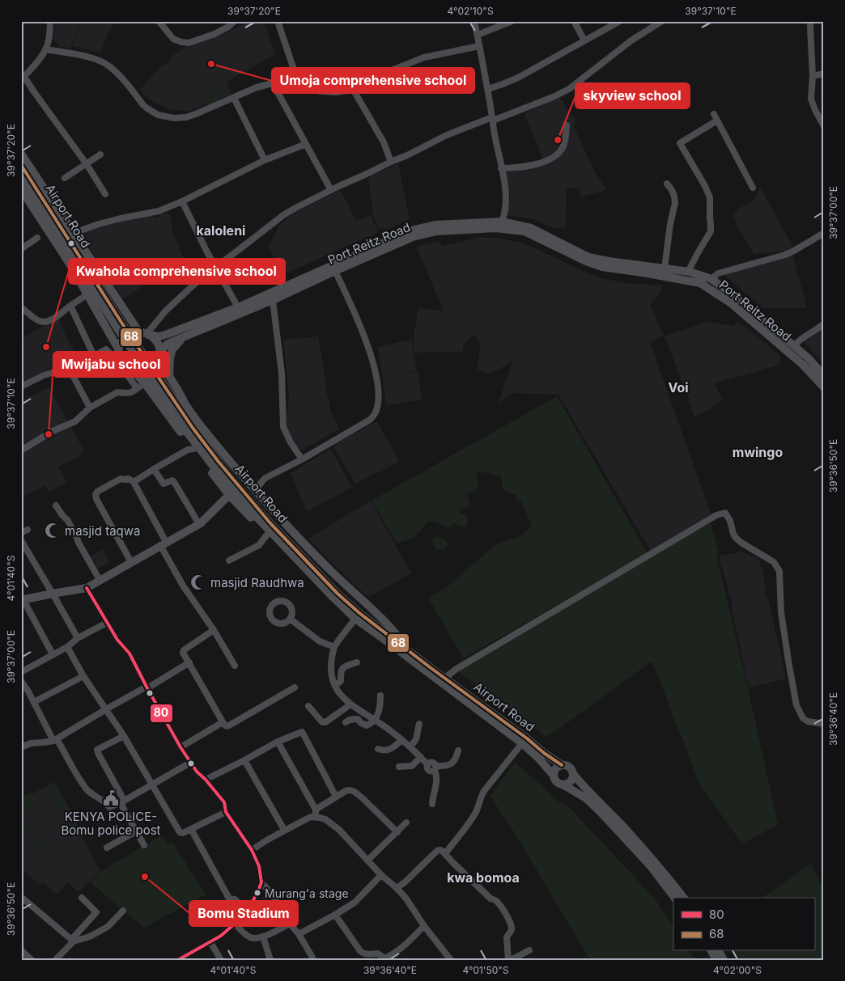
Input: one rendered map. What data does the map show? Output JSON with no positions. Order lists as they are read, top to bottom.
{
  "streets": {
    "main road": ["Airport Road", "Port Reitz Road"]
  },
  "districts": [
    "kaloleni",
    "Voi",
    "mwingo",
    "kwa bomoa"
  ],
  "places": {
    "other": [
      "Umoja comprehensive school",
      "skyview school",
      "Kwahola comprehensive school",
      "Mwijabu school",
      "Bomu Stadium",
      "Murang'a stage"
    ],
    "mosque": ["masjid taqwa", "masjid Raudhwa"],
    "public building": ["KENYA POLICE- Bomu police post"]
  },
  "lines": ["transit line 68", "transit line 80"],
  "legend": ["80", "68"],
  "coordinates": [
    "39°37'20\"E",
    "4°02'10\"S",
    "39°37'10\"E",
    "39°37'00\"E",
    "39°36'50\"E",
    "4°01'40\"S",
    "39°36'40\"E",
    "4°01'50\"S",
    "4°02'00\"S"
  ]
}
